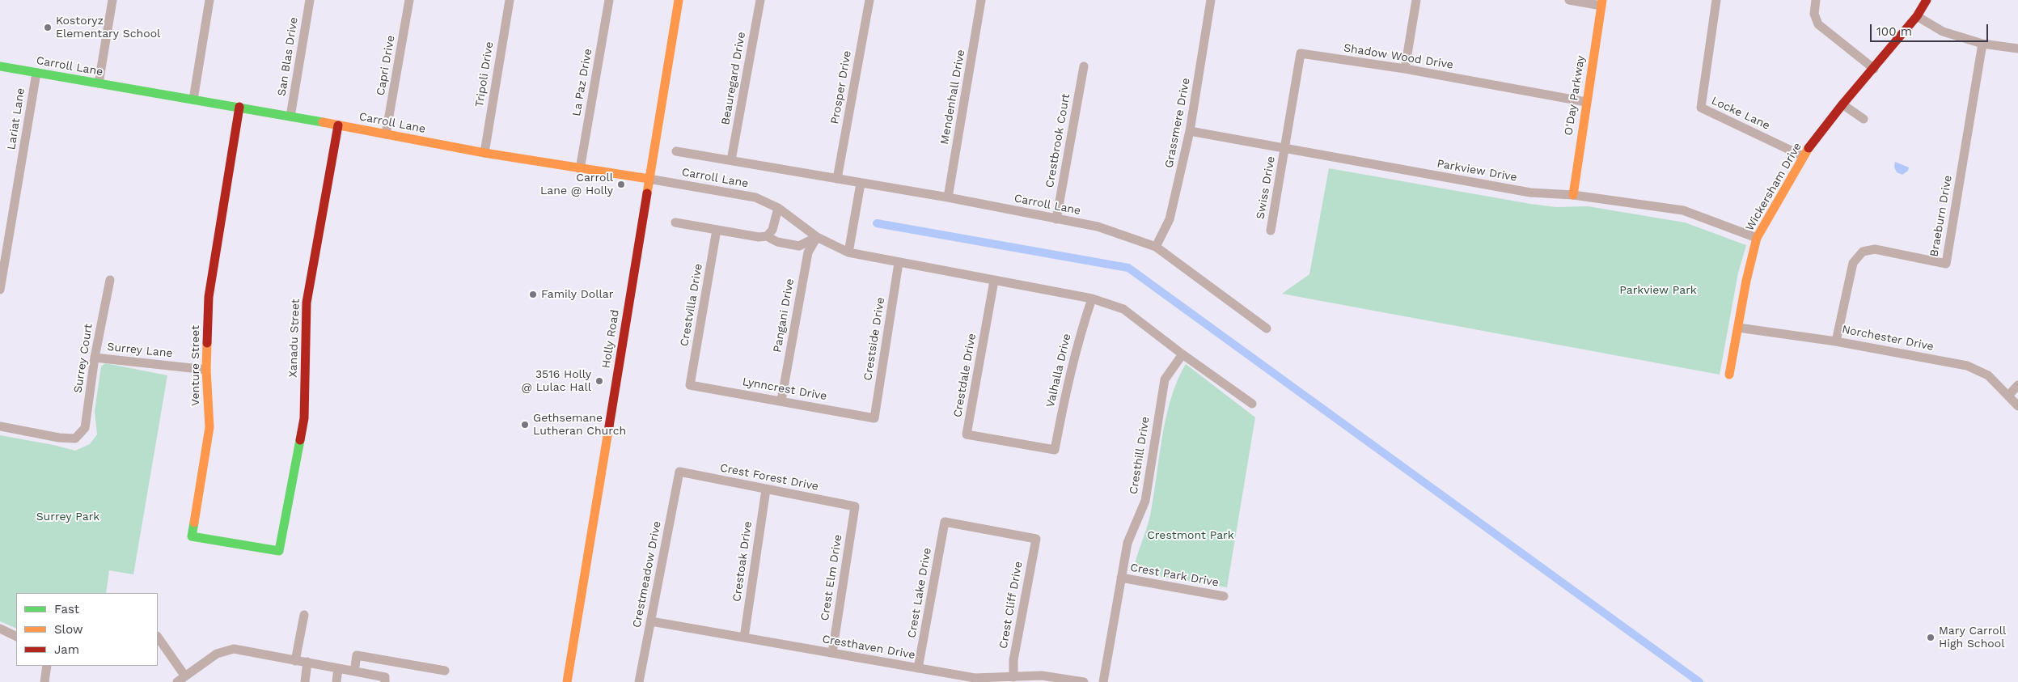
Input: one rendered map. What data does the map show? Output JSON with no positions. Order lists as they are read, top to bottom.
{
  "streets": {
    "street": [
      "San Blas Drive",
      "Shadow Wood Drive",
      "Capri Drive",
      "Carroll Lane",
      "Tripoli Drive",
      "Beauregard Drive",
      "La Paz Drive",
      "Prosper Drive",
      "O'Day Parkway",
      "Mendenhall Drive",
      "Locke Lane",
      "Lariat Lane",
      "Grassmere Drive",
      "Crestbrook Court",
      "Parkview Drive",
      "Wickersham Drive",
      "Swiss Drive",
      "Braeburn Drive",
      "Crestvilla Drive",
      "Pangani Drive",
      "Xanadu Street",
      "Norchester Drive",
      "Holly Road",
      "Crestside Drive",
      "Surrey Lane",
      "Surrey Court",
      "Venture Street",
      "Valhalla Drive",
      "Crestdale Drive",
      "Lynncrest Drive",
      "Cresthill Drive",
      "Crest Forest Drive",
      "Crestoak Drive",
      "Crestmeadow Drive",
      "Crest Park Drive",
      "Crest Elm Drive",
      "Crest Lake Drive",
      "Crest Cliff Drive",
      "Cresthaven Drive"
    ]
  },
  "crossings": [
    ["San Blas Drive", "Carroll Lane"],
    ["Shadow Wood Drive", "O'Day Parkway"],
    ["Shadow Wood Drive", "Parkview Drive"],
    ["Shadow Wood Drive", "Swiss Drive"],
    ["Capri Drive", "Carroll Lane"],
    ["Carroll Lane", "Tripoli Drive"],
    ["Carroll Lane", "Beauregard Drive"],
    ["Carroll Lane", "La Paz Drive"],
    ["Carroll Lane", "Prosper Drive"],
    ["Carroll Lane", "Mendenhall Drive"],
    ["Carroll Lane", "Lariat Lane"],
    ["Carroll Lane", "Grassmere Drive"],
    ["Carroll Lane", "Crestbrook Court"],
    ["Carroll Lane", "Pangani Drive"],
    ["Carroll Lane", "Xanadu Street"],
    ["Carroll Lane", "Holly Road"],
    ["Carroll Lane", "Crestside Drive"],
    ["Carroll Lane", "Venture Street"],
    ["Carroll Lane", "Valhalla Drive"],
    ["Carroll Lane", "Crestdale Drive"],
    ["Carroll Lane", "Cresthill Drive"],
    ["O'Day Parkway", "Parkview Drive"],
    ["Locke Lane", "Wickersham Drive"],
    ["Grassmere Drive", "Parkview Drive"],
    ["Parkview Drive", "Wickersham Drive"],
    ["Parkview Drive", "Swiss Drive"],
    ["Wickersham Drive", "Norchester Drive"],
    ["Braeburn Drive", "Norchester Drive"],
    ["Crestvilla Drive", "Lynncrest Drive"],
    ["Pangani Drive", "Lynncrest Drive"],
    ["Xanadu Street", "Venture Street"],
    ["Crestside Drive", "Lynncrest Drive"],
    ["Surrey Lane", "Surrey Court"],
    ["Surrey Lane", "Venture Street"],
    ["Valhalla Drive", "Crestdale Drive"],
    ["Cresthill Drive", "Crest Park Drive"],
    ["Crest Forest Drive", "Crestoak Drive"],
    ["Crest Forest Drive", "Crestmeadow Drive"],
    ["Crest Forest Drive", "Crest Elm Drive"],
    ["Crestoak Drive", "Cresthaven Drive"],
    ["Crestmeadow Drive", "Cresthaven Drive"],
    ["Crest Elm Drive", "Cresthaven Drive"],
    ["Crest Lake Drive", "Crest Cliff Drive"],
    ["Crest Lake Drive", "Cresthaven Drive"],
    ["Crest Cliff Drive", "Cresthaven Drive"]
  ],
  "parks": ["Parkview Park", "Surrey Park", "Crestmont Park"],
  "places": [
    "Kostoryz Elementary School",
    "Carroll Lane @ Holly",
    "Family Dollar",
    "3516 Holly @ Lulac Hall",
    "Gethsemane Lutheran Church",
    "Mary Carroll High School"
  ],
  "legend": ["Fast", "Slow", "Jam"],
  "scale_bar": "100 m"
}
